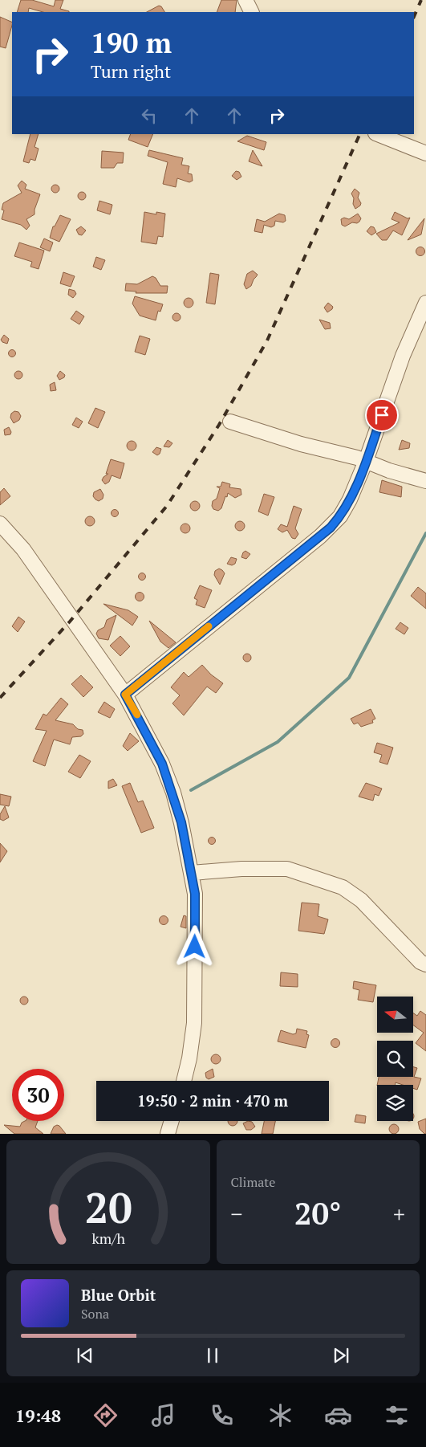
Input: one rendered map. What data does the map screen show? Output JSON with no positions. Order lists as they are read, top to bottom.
{
  "north": "left",
  "page": {
    "turn": ["190 m", "Turn right"],
    "limit": "30",
    "trip": "19:50 · 2 min · 470 m",
    "tile": "Climate",
    "heat": ["−", "20°", "+"],
    "song": ["Blue Orbit", "Sona"],
    "tabs": "19:48",
    "gauge": ["20", "km/h"]
  }
}
